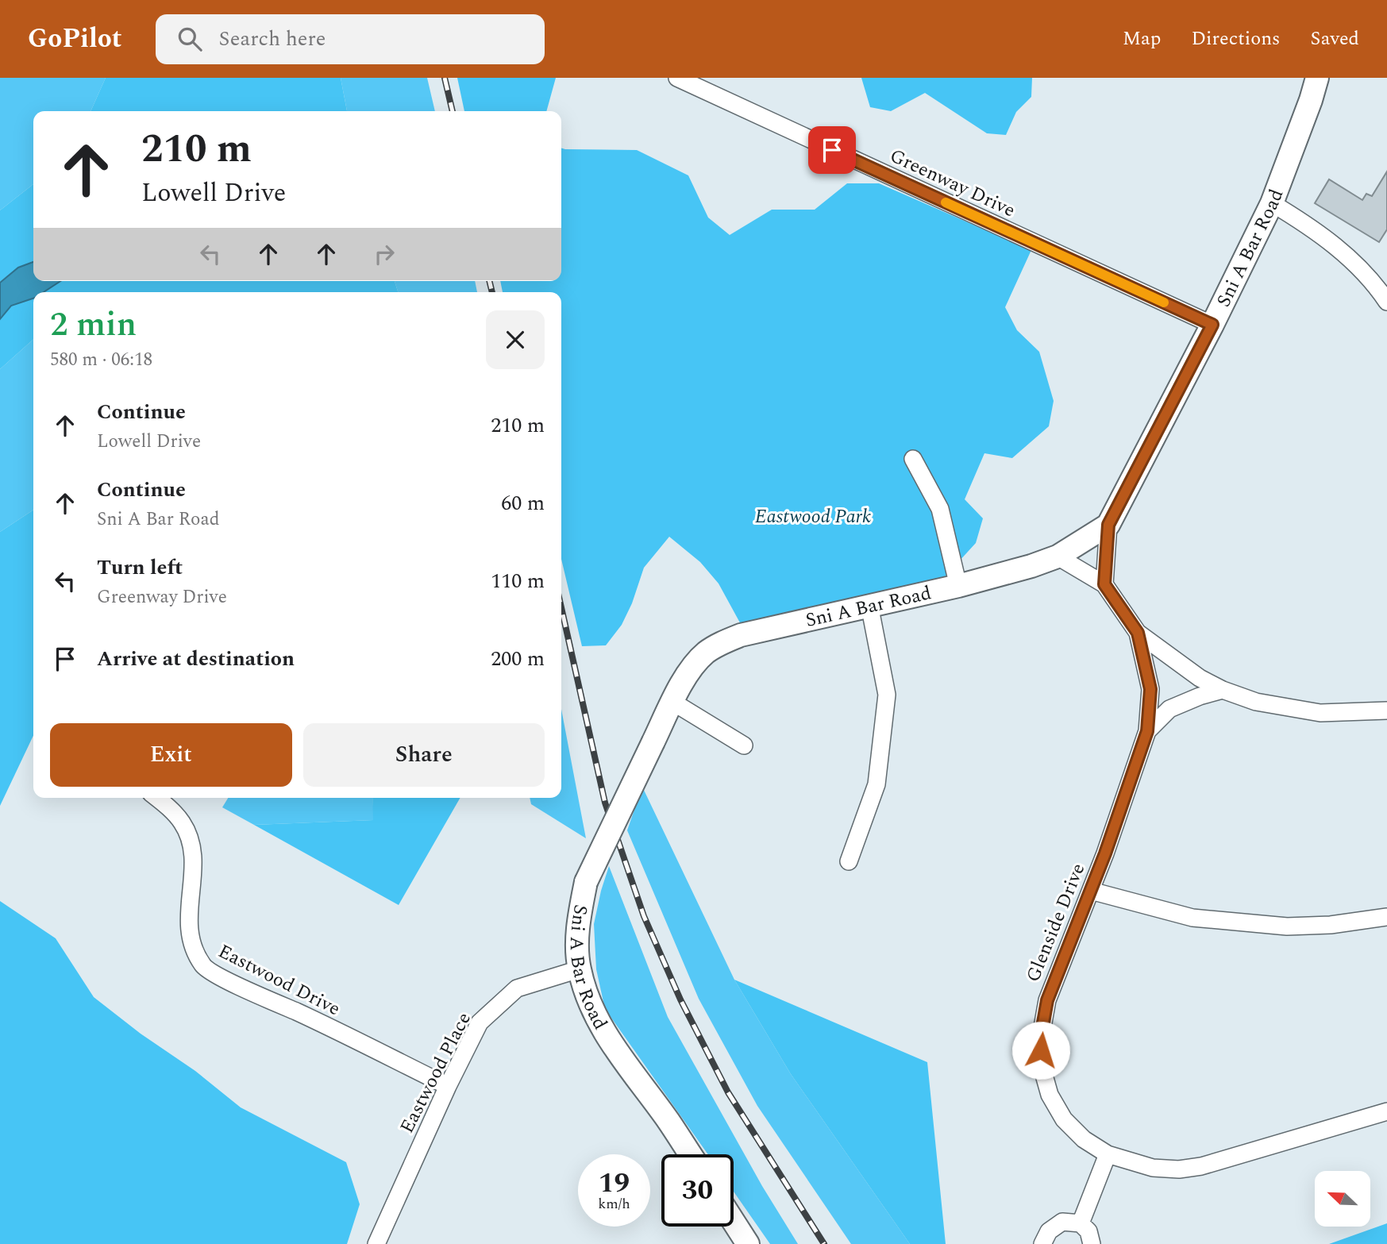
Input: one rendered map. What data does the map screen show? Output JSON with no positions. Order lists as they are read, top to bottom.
{
  "streets": {
    "street": [
      "Greenway Drive",
      "Sni A Bar Road",
      "Glenside Drive",
      "Eastwood Drive",
      "Eastwood Place"
    ]
  },
  "crossings": [
    ["Greenway Drive", "Sni A Bar Road"],
    ["Sni A Bar Road", "Eastwood Place"],
    ["Eastwood Drive", "Eastwood Place"]
  ],
  "parks": ["Eastwood Park"],
  "north": "top left",
  "page": {
    "header": "GoPilot",
    "search": "Search here",
    "nav": ["Map", "Directions", "Saved"],
    "turn": ["210 m", "Lowell Drive"],
    "heading": ["2 min", "580 m · 06:18"],
    "list": [
      {
        "name": "Continue",
        "note": "Lowell Drive",
        "value": "210 m"
      },
      {
        "name": "Continue",
        "note": "Sni A Bar Road",
        "value": "60 m"
      },
      {
        "name": "Turn left",
        "note": "Greenway Drive",
        "value": "110 m"
      },
      {
        "name": "Arrive at destination",
        "value": "200 m"
      }
    ],
    "buttons": ["Exit", "Share"],
    "speed": "19 km/h",
    "limit": "30"
  }
}
